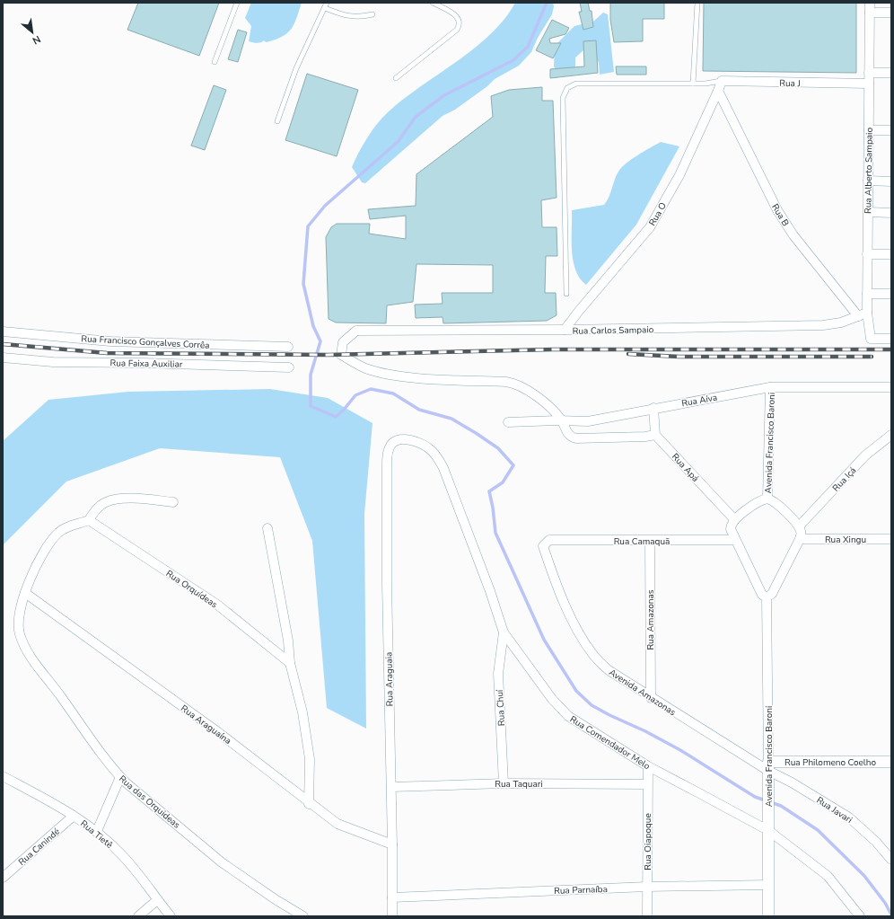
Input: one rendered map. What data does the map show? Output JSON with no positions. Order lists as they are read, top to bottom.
{
  "streets": {
    "street": [
      "Rua J",
      "Rua Alberto Sampaio",
      "Rua O",
      "Rua B",
      "Rua Carlos Sampaio",
      "Rua Francisco Gonçalves Corrêa",
      "Rua Faixa Auxiliar",
      "Rua Aíva",
      "Avenida Francisco Baroni",
      "Rua Apá",
      "Rua Içá",
      "Rua Xingu",
      "Rua Camaquã",
      "Rua Orquídeas",
      "Rua Amazonas",
      "Rua Araguaia",
      "Avenida Amazonas",
      "Rua Chuí",
      "Rua Araguaína",
      "Rua Comendador Melo",
      "Rua Philomeno Coelho",
      "Rua Taquari",
      "Rua das Orquideas",
      "Rua Javari",
      "Rua Tietê",
      "Rua Oiapoque",
      "Rua Canindé",
      "Rua Parnaíba"
    ]
  },
  "crossings": [
    ["Rua J", "Rua Alberto Sampaio"],
    ["Rua Alberto Sampaio", "Rua Carlos Sampaio"],
    ["Rua O", "Rua B"],
    ["Rua O", "Rua Carlos Sampaio"],
    ["Rua B", "Rua Carlos Sampaio"],
    ["Rua Carlos Sampaio", "Rua Aíva"],
    ["Rua Aíva", "Avenida Francisco Baroni"],
    ["Avenida Francisco Baroni", "Rua Apá"],
    ["Avenida Francisco Baroni", "Rua Içá"],
    ["Avenida Francisco Baroni", "Avenida Amazonas"],
    ["Avenida Francisco Baroni", "Rua Comendador Melo"],
    ["Avenida Francisco Baroni", "Rua Philomeno Coelho"],
    ["Avenida Francisco Baroni", "Rua Javari"],
    ["Avenida Francisco Baroni", "Rua Parnaíba"],
    ["Rua Camaquã", "Rua Amazonas"],
    ["Rua Camaquã", "Avenida Amazonas"],
    ["Rua Orquídeas", "Rua das Orquideas"],
    ["Rua Amazonas", "Avenida Amazonas"],
    ["Rua Araguaia", "Rua Araguaína"],
    ["Rua Araguaia", "Rua Comendador Melo"],
    ["Rua Araguaia", "Rua Taquari"],
    ["Rua Araguaia", "Rua Parnaíba"],
    ["Avenida Amazonas", "Rua Philomeno Coelho"],
    ["Avenida Amazonas", "Rua Javari"],
    ["Rua Chuí", "Rua Comendador Melo"],
    ["Rua Chuí", "Rua Taquari"],
    ["Rua Araguaína", "Rua das Orquideas"],
    ["Rua Comendador Melo", "Rua Oiapoque"],
    ["Rua Philomeno Coelho", "Rua Javari"],
    ["Rua Taquari", "Rua Oiapoque"],
    ["Rua Tietê", "Rua Canindé"],
    ["Rua Oiapoque", "Rua Parnaíba"]
  ],
  "north": "bottom right"
}
